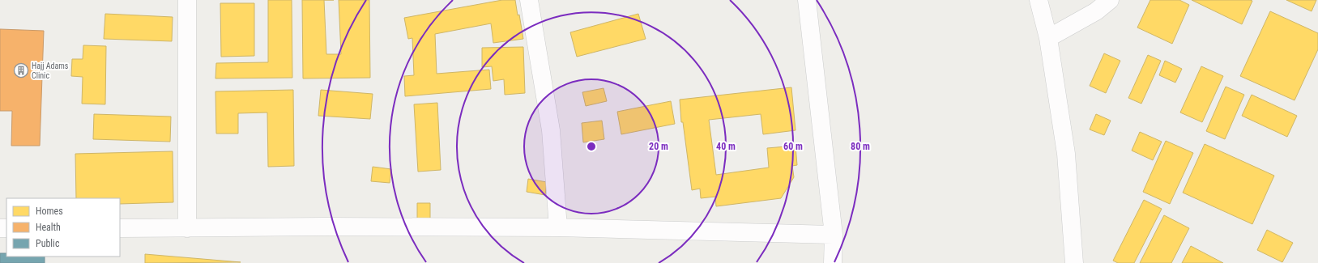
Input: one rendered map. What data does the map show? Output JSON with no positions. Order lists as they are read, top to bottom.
{
  "places": {
    "building": ["Hajj Adams Clinic"]
  },
  "legend": ["Homes", "Health", "Public"],
  "rings": [
    "20 m",
    "40 m",
    "60 m",
    "80 m"
  ]
}
